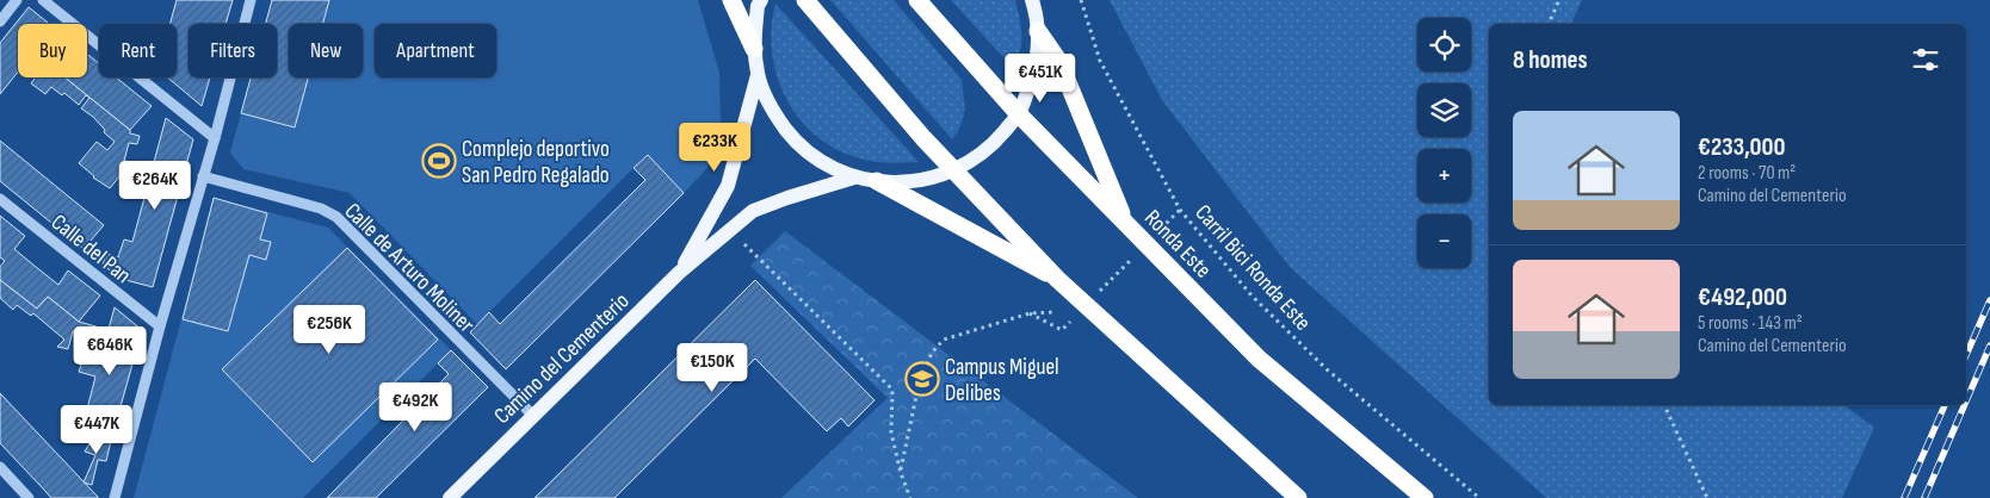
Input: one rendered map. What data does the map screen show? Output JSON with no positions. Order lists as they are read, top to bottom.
{
  "streets": {
    "highway": ["Ronda Este"],
    "main road": ["Camino del Cementerio"],
    "street": ["Calle del Pan", "Calle de Arturo Moliner"],
    "path": ["Carril Bici Ronda Este"]
  },
  "crossings": [
    ["Calle de Arturo Moliner", "Camino del Cementerio"]
  ],
  "places": {
    "sports": ["Complejo deportivo San Pedro Regalado"],
    "school or university": ["Campus Miguel Delibes"]
  },
  "page": {
    "map_buttons": ["+", "−"],
    "chip": [
      "Buy",
      "Rent",
      "Filters",
      "New",
      "Apartment"
    ],
    "heading": "8 homes",
    "price": [
      "€451K",
      "€233K",
      "€264K",
      "€256K",
      "€646K",
      "€150K",
      "€492K",
      "€447K"
    ],
    "list": [
      {
        "name": "€233,000",
        "note": "2 rooms · 70 m² · Camino del Cementerio"
      },
      {
        "name": "€492,000",
        "note": "5 rooms · 143 m² · Camino del Cementerio"
      }
    ]
  }
}
